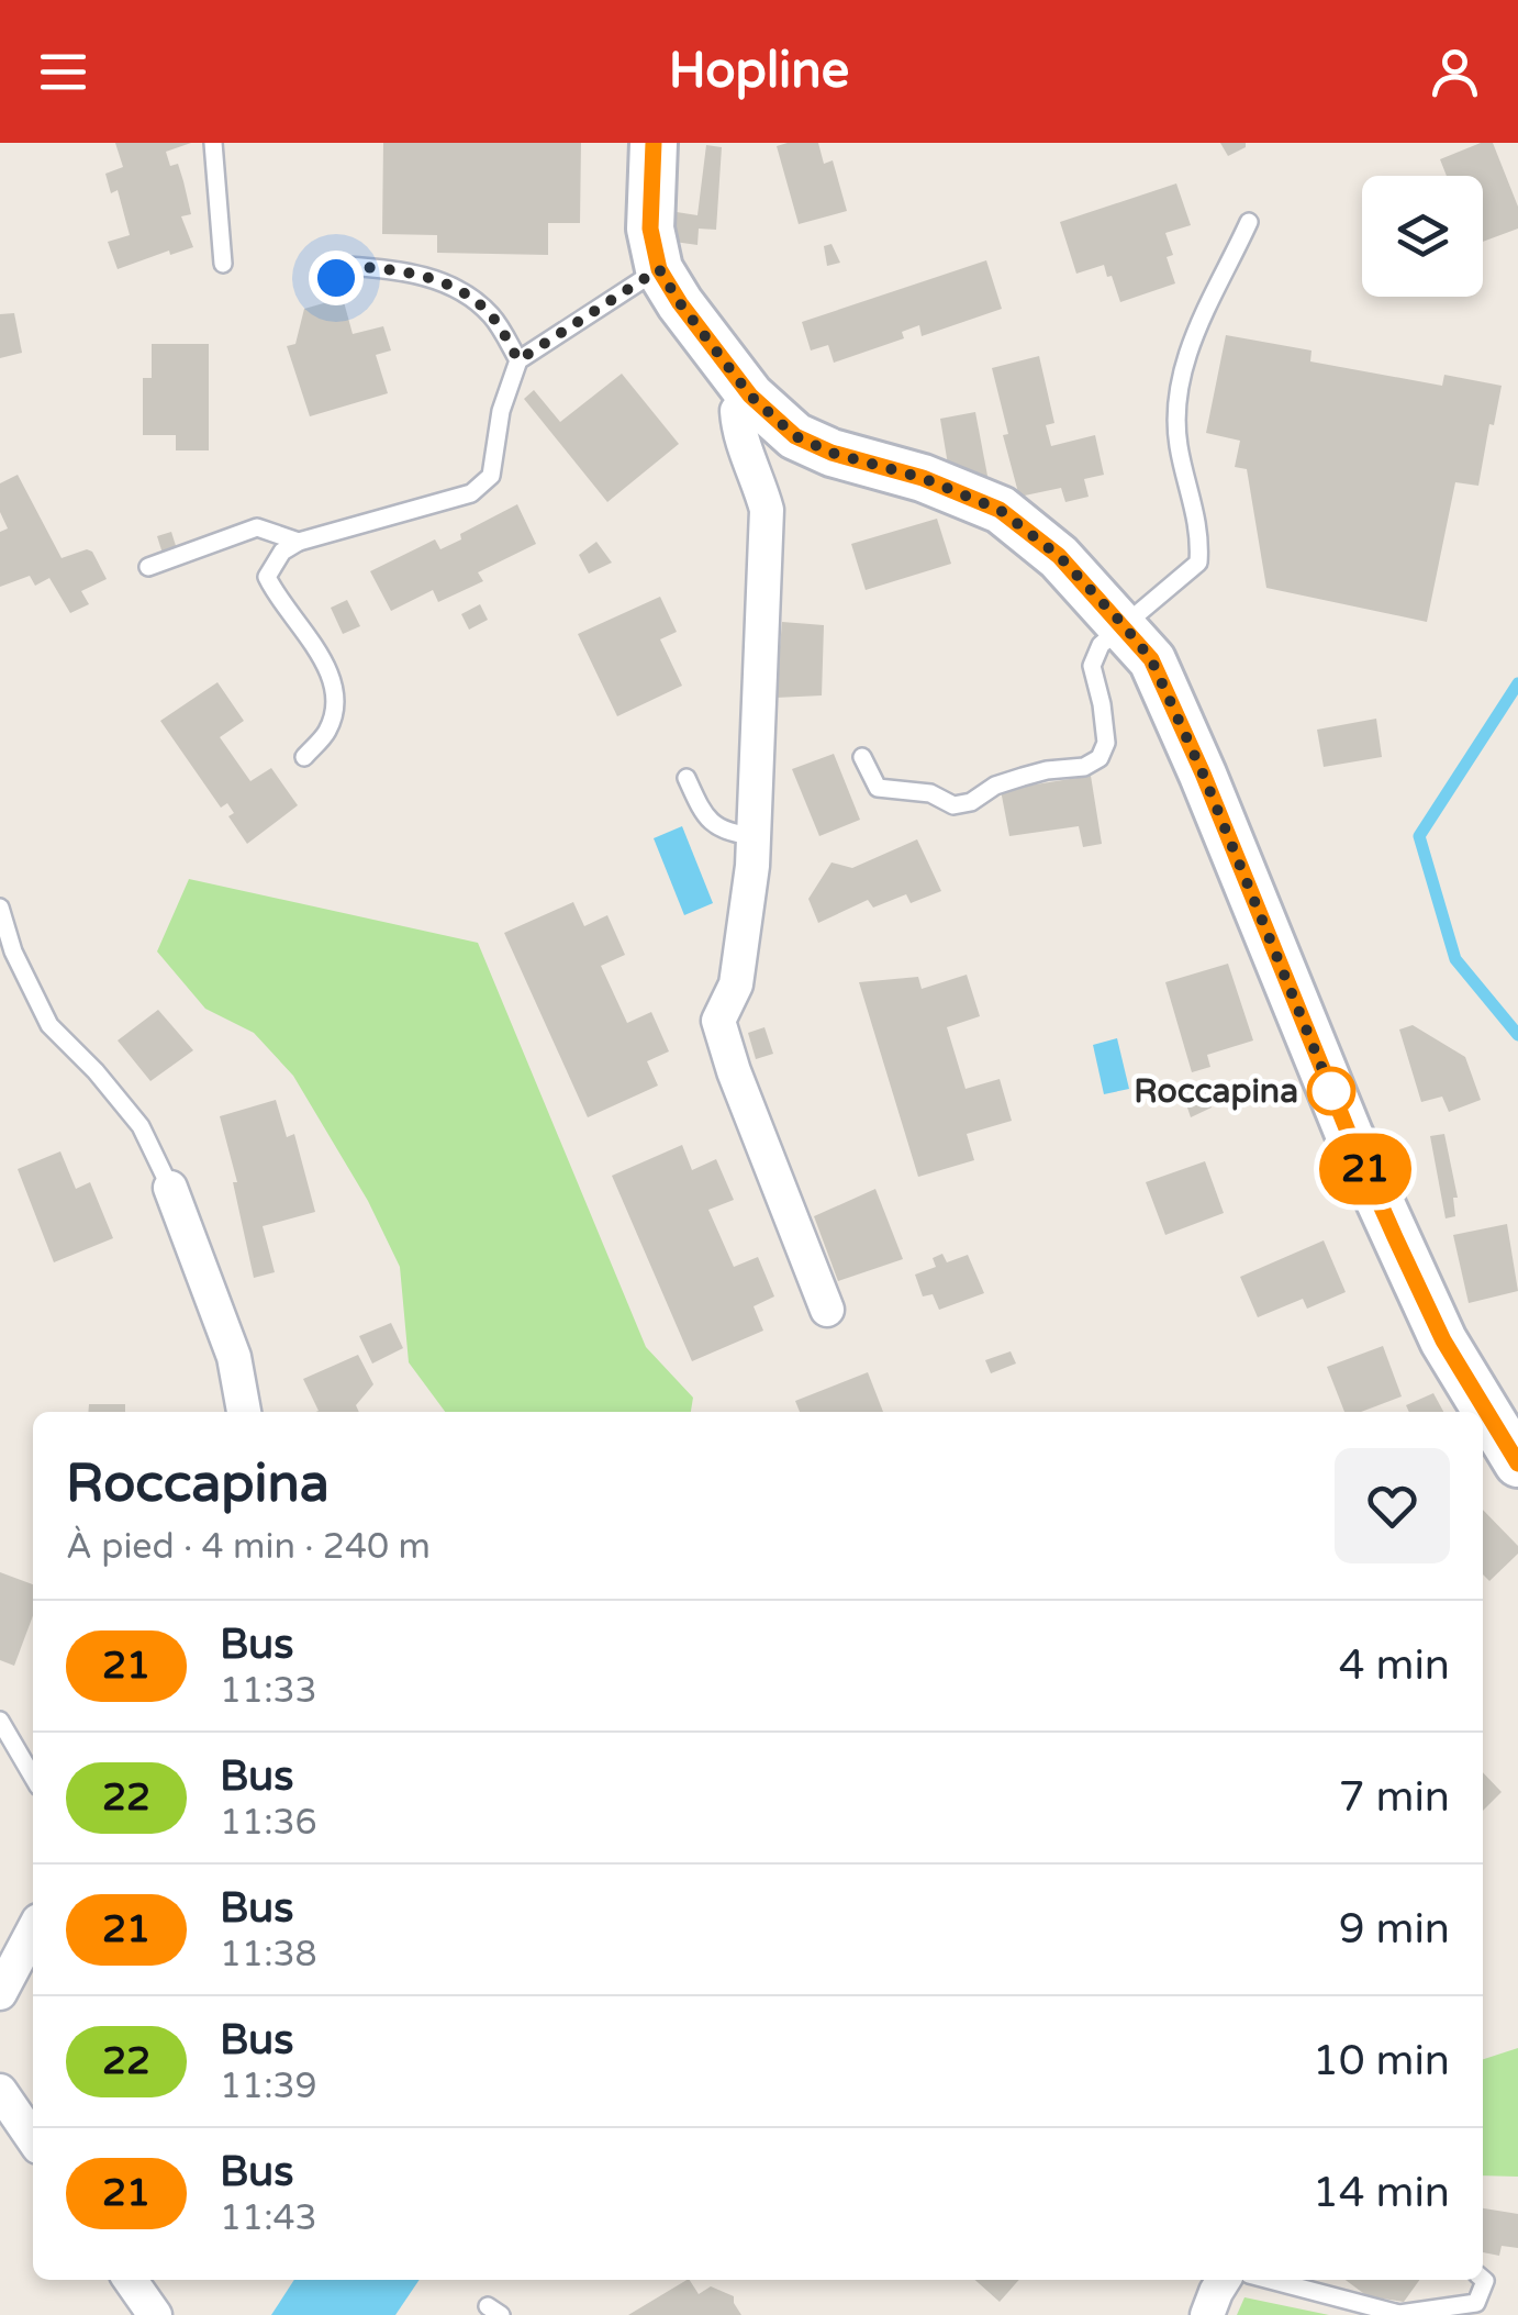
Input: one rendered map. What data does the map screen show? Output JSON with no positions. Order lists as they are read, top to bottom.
{
  "places": ["Roccapina"],
  "lines": ["bus line 21"],
  "page": {
    "header": "Hopline",
    "on_map": "21",
    "heading": ["Roccapina", "À pied · 4 min · 240 m"],
    "list": [
      {
        "mark": "21",
        "name": "Bus",
        "note": "11:33",
        "value": "4 min"
      },
      {
        "mark": "22",
        "name": "Bus",
        "note": "11:36",
        "value": "7 min"
      },
      {
        "mark": "21",
        "name": "Bus",
        "note": "11:38",
        "value": "9 min"
      },
      {
        "mark": "22",
        "name": "Bus",
        "note": "11:39",
        "value": "10 min"
      },
      {
        "mark": "21",
        "name": "Bus",
        "note": "11:43",
        "value": "14 min"
      }
    ]
  }
}
